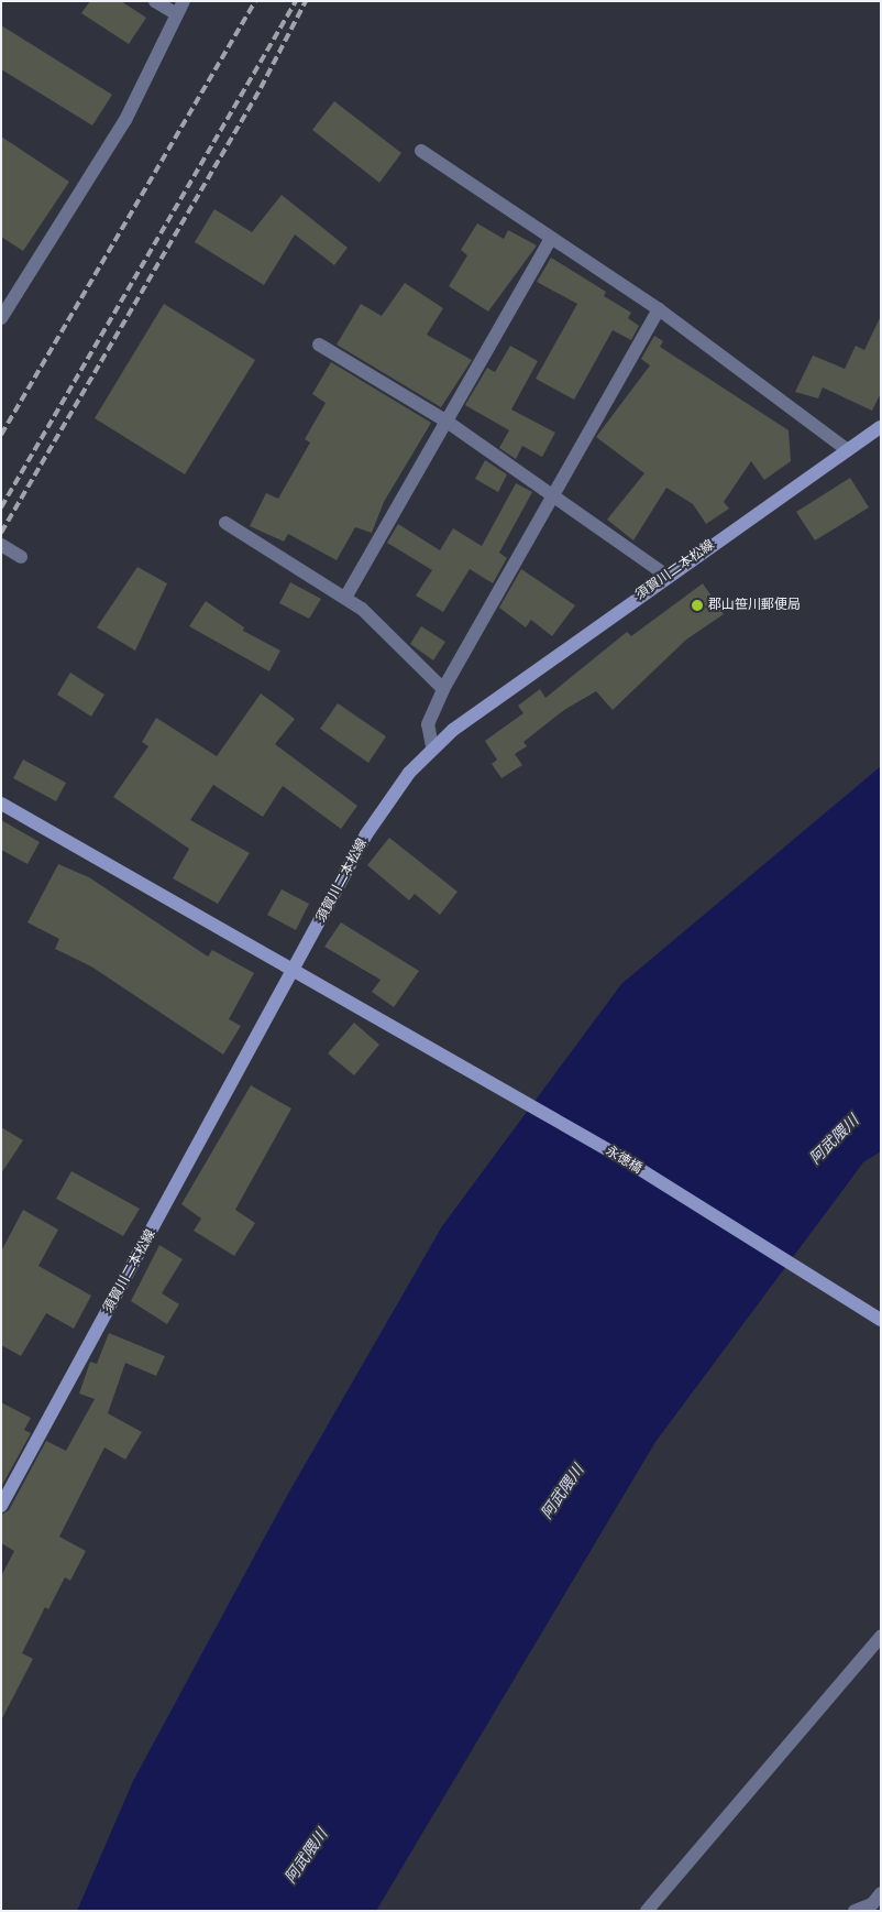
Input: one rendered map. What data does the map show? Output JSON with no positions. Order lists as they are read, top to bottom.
{
  "streets": {
    "main road": ["須賀川二本松線", "永徳橋"]
  },
  "crossings": [
    ["須賀川二本松線", "永徳橋"]
  ],
  "water": ["阿武隈川"],
  "places": ["郡山笹川郵便局"]
}
